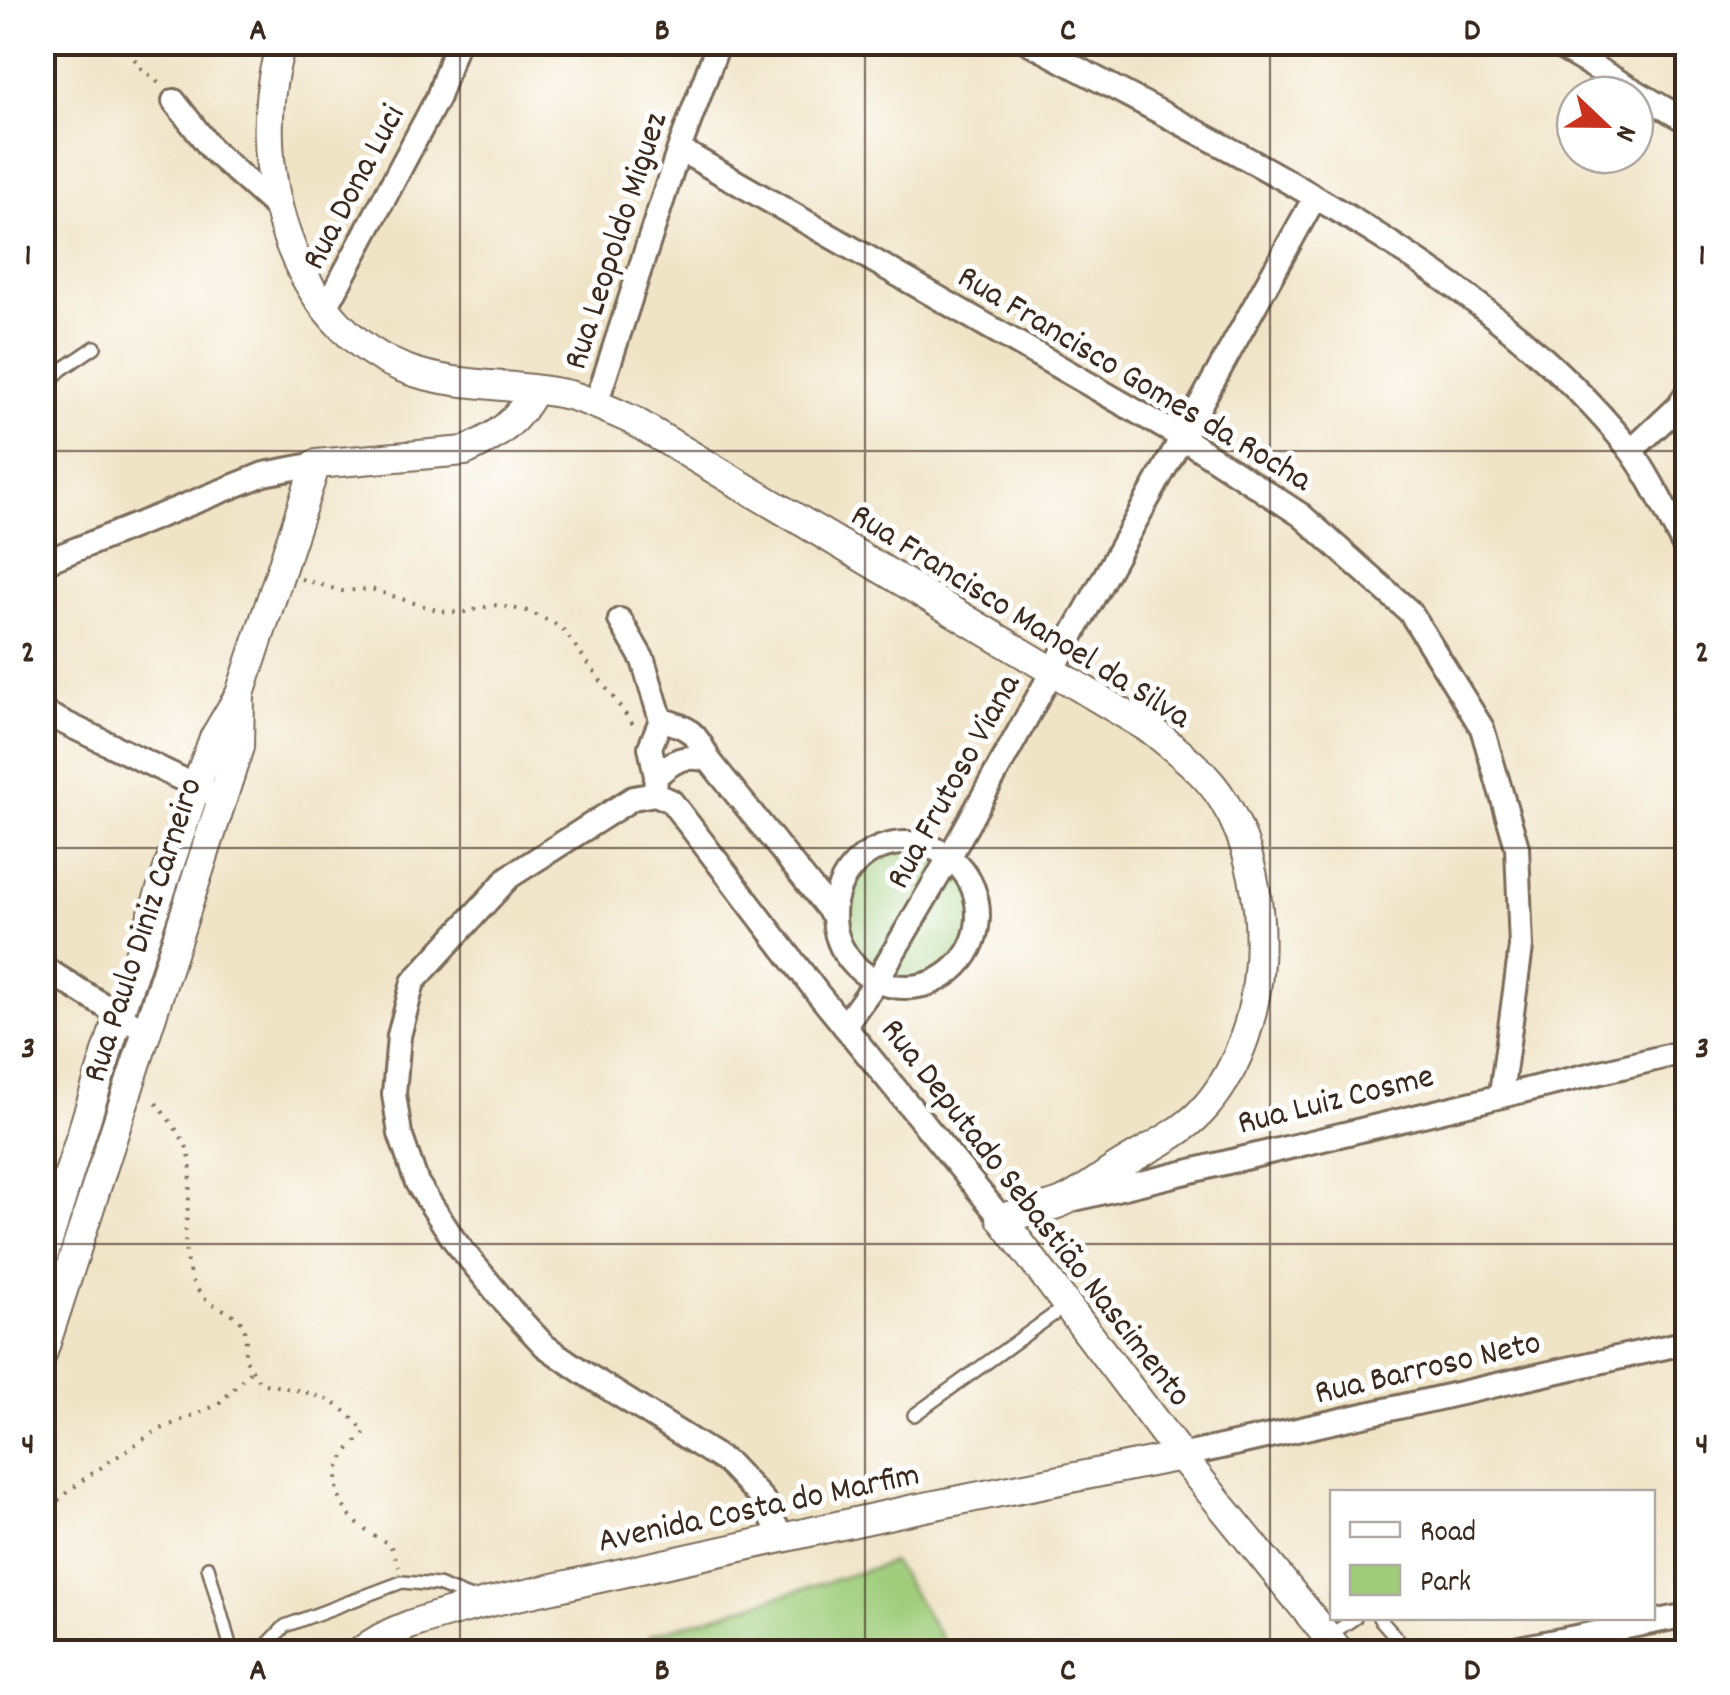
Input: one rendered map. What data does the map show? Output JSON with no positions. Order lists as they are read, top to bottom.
{
  "streets": {
    "street": [
      "Rua Dona Luci",
      "Rua Leopoldo Miguez",
      "Rua Francisco Gomes da Rocha",
      "Rua Francisco Manoel da Silva",
      "Rua Frutoso Viana",
      "Rua Paulo Diniz Carneiro",
      "Rua Luiz Cosme",
      "Rua Deputado Sebastião Nascimento",
      "Rua Barroso Neto",
      "Avenida Costa do Marfim"
    ]
  },
  "crossings": [
    ["Rua Dona Luci", "Rua Francisco Manoel da Silva"],
    ["Rua Leopoldo Miguez", "Rua Francisco Gomes da Rocha"],
    ["Rua Leopoldo Miguez", "Rua Francisco Manoel da Silva"],
    ["Rua Francisco Gomes da Rocha", "Rua Frutoso Viana"],
    ["Rua Francisco Gomes da Rocha", "Rua Luiz Cosme"],
    ["Rua Francisco Manoel da Silva", "Rua Frutoso Viana"],
    ["Rua Francisco Manoel da Silva", "Rua Luiz Cosme"],
    ["Rua Frutoso Viana", "Rua Deputado Sebastião Nascimento"],
    ["Rua Luiz Cosme", "Rua Deputado Sebastião Nascimento"],
    ["Rua Deputado Sebastião Nascimento", "Rua Barroso Neto"],
    ["Rua Deputado Sebastião Nascimento", "Avenida Costa do Marfim"],
    ["Rua Barroso Neto", "Avenida Costa do Marfim"]
  ],
  "legend": ["Road", "Park"],
  "north": "right",
  "grid": {
    "columns": [
      "A",
      "B",
      "C",
      "D"
    ],
    "rows": [
      "1",
      "2",
      "3",
      "4"
    ]
  }
}
